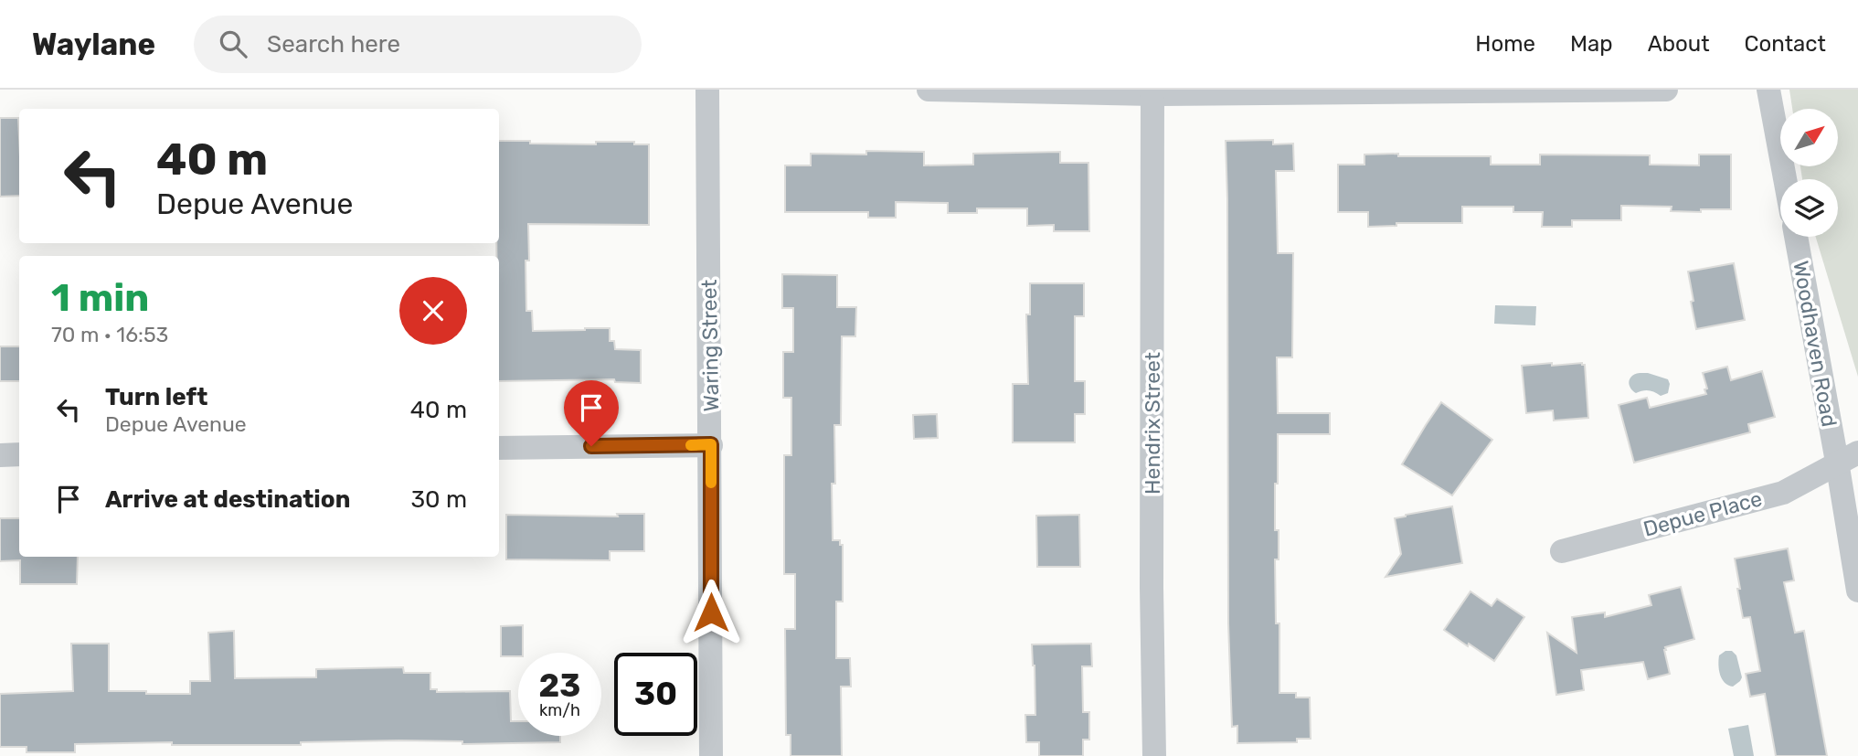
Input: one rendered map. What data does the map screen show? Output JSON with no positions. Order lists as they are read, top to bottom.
{
  "streets": {
    "street": [
      "Woodhaven Road",
      "Waring Street",
      "Hendrix Street",
      "Depue Place"
    ]
  },
  "crossings": [
    ["Woodhaven Road", "Depue Place"]
  ],
  "north": "top right",
  "page": {
    "header": "Waylane",
    "search": "Search here",
    "nav": [
      "Home",
      "Map",
      "About",
      "Contact"
    ],
    "turn": ["40 m", "Depue Avenue"],
    "heading": ["1 min", "70 m · 16:53"],
    "list": [
      {
        "name": "Turn left",
        "note": "Depue Avenue",
        "value": "40 m"
      },
      {
        "name": "Arrive at destination",
        "value": "30 m"
      }
    ],
    "speed": "23 km/h",
    "limit": "30"
  }
}
